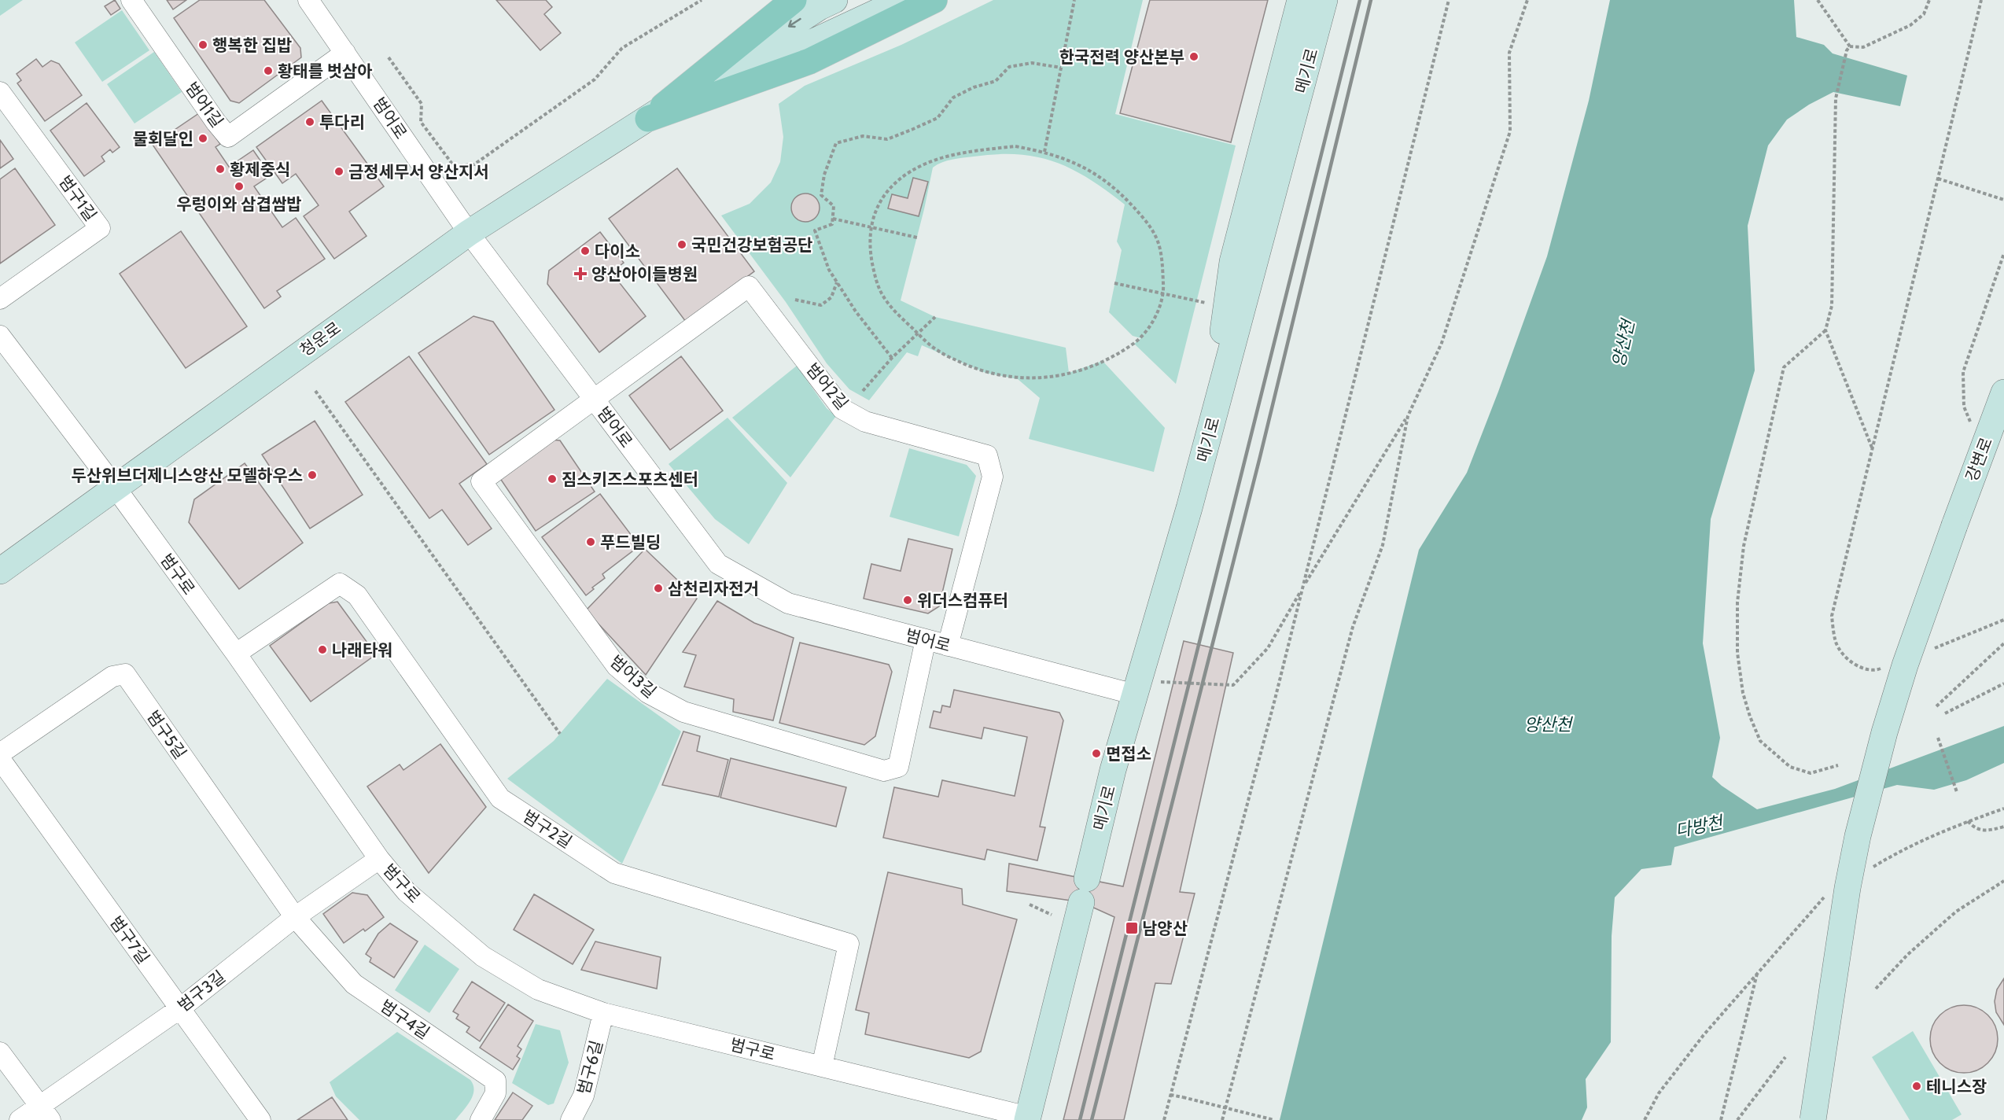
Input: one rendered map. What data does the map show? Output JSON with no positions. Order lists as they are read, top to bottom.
{
  "streets": {
    "street": [
      "메기로",
      "범어1길",
      "범어로",
      "범구1길",
      "청운로",
      "범어2길",
      "강변로",
      "범구로",
      "범어3길",
      "범구5길",
      "범구2길",
      "범구7길",
      "범구3길",
      "범구4길",
      "범구6길"
    ]
  },
  "crossings": [
    ["메기로", "범어로"],
    ["메기로", "범구로"],
    ["범어1길", "범어로"],
    ["범어로", "청운로"],
    ["범어로", "범어2길"],
    ["범어로", "범어3길"],
    ["청운로", "범구로"],
    ["범어2길", "범어3길"],
    ["범구로", "범구2길"],
    ["범구로", "범구3길"],
    ["범구로", "범구6길"],
    ["범구5길", "범구3길"],
    ["범구5길", "범구4길"],
    ["범구7길", "범구3길"],
    ["범구3길", "범구4길"]
  ],
  "water": ["양산천", "다방천"],
  "places": {
    "other": [
      "행복한 집밥",
      "한국전력 양산본부",
      "황태를 벗삼아",
      "투다리",
      "물회달인",
      "황제중식",
      "금정세무서 양산지서",
      "우렁이와 삼겹쌈밥",
      "국민건강보험공단",
      "다이소",
      "두산위브더제니스양산 모델하우스",
      "짐스키즈스포츠센터",
      "푸드빌딩",
      "삼천리자전거",
      "위더스컴퓨터",
      "나래타워",
      "면접소",
      "테니스장"
    ],
    "health": ["양산아이들병원"],
    "transit": ["남양산"]
  }
}
